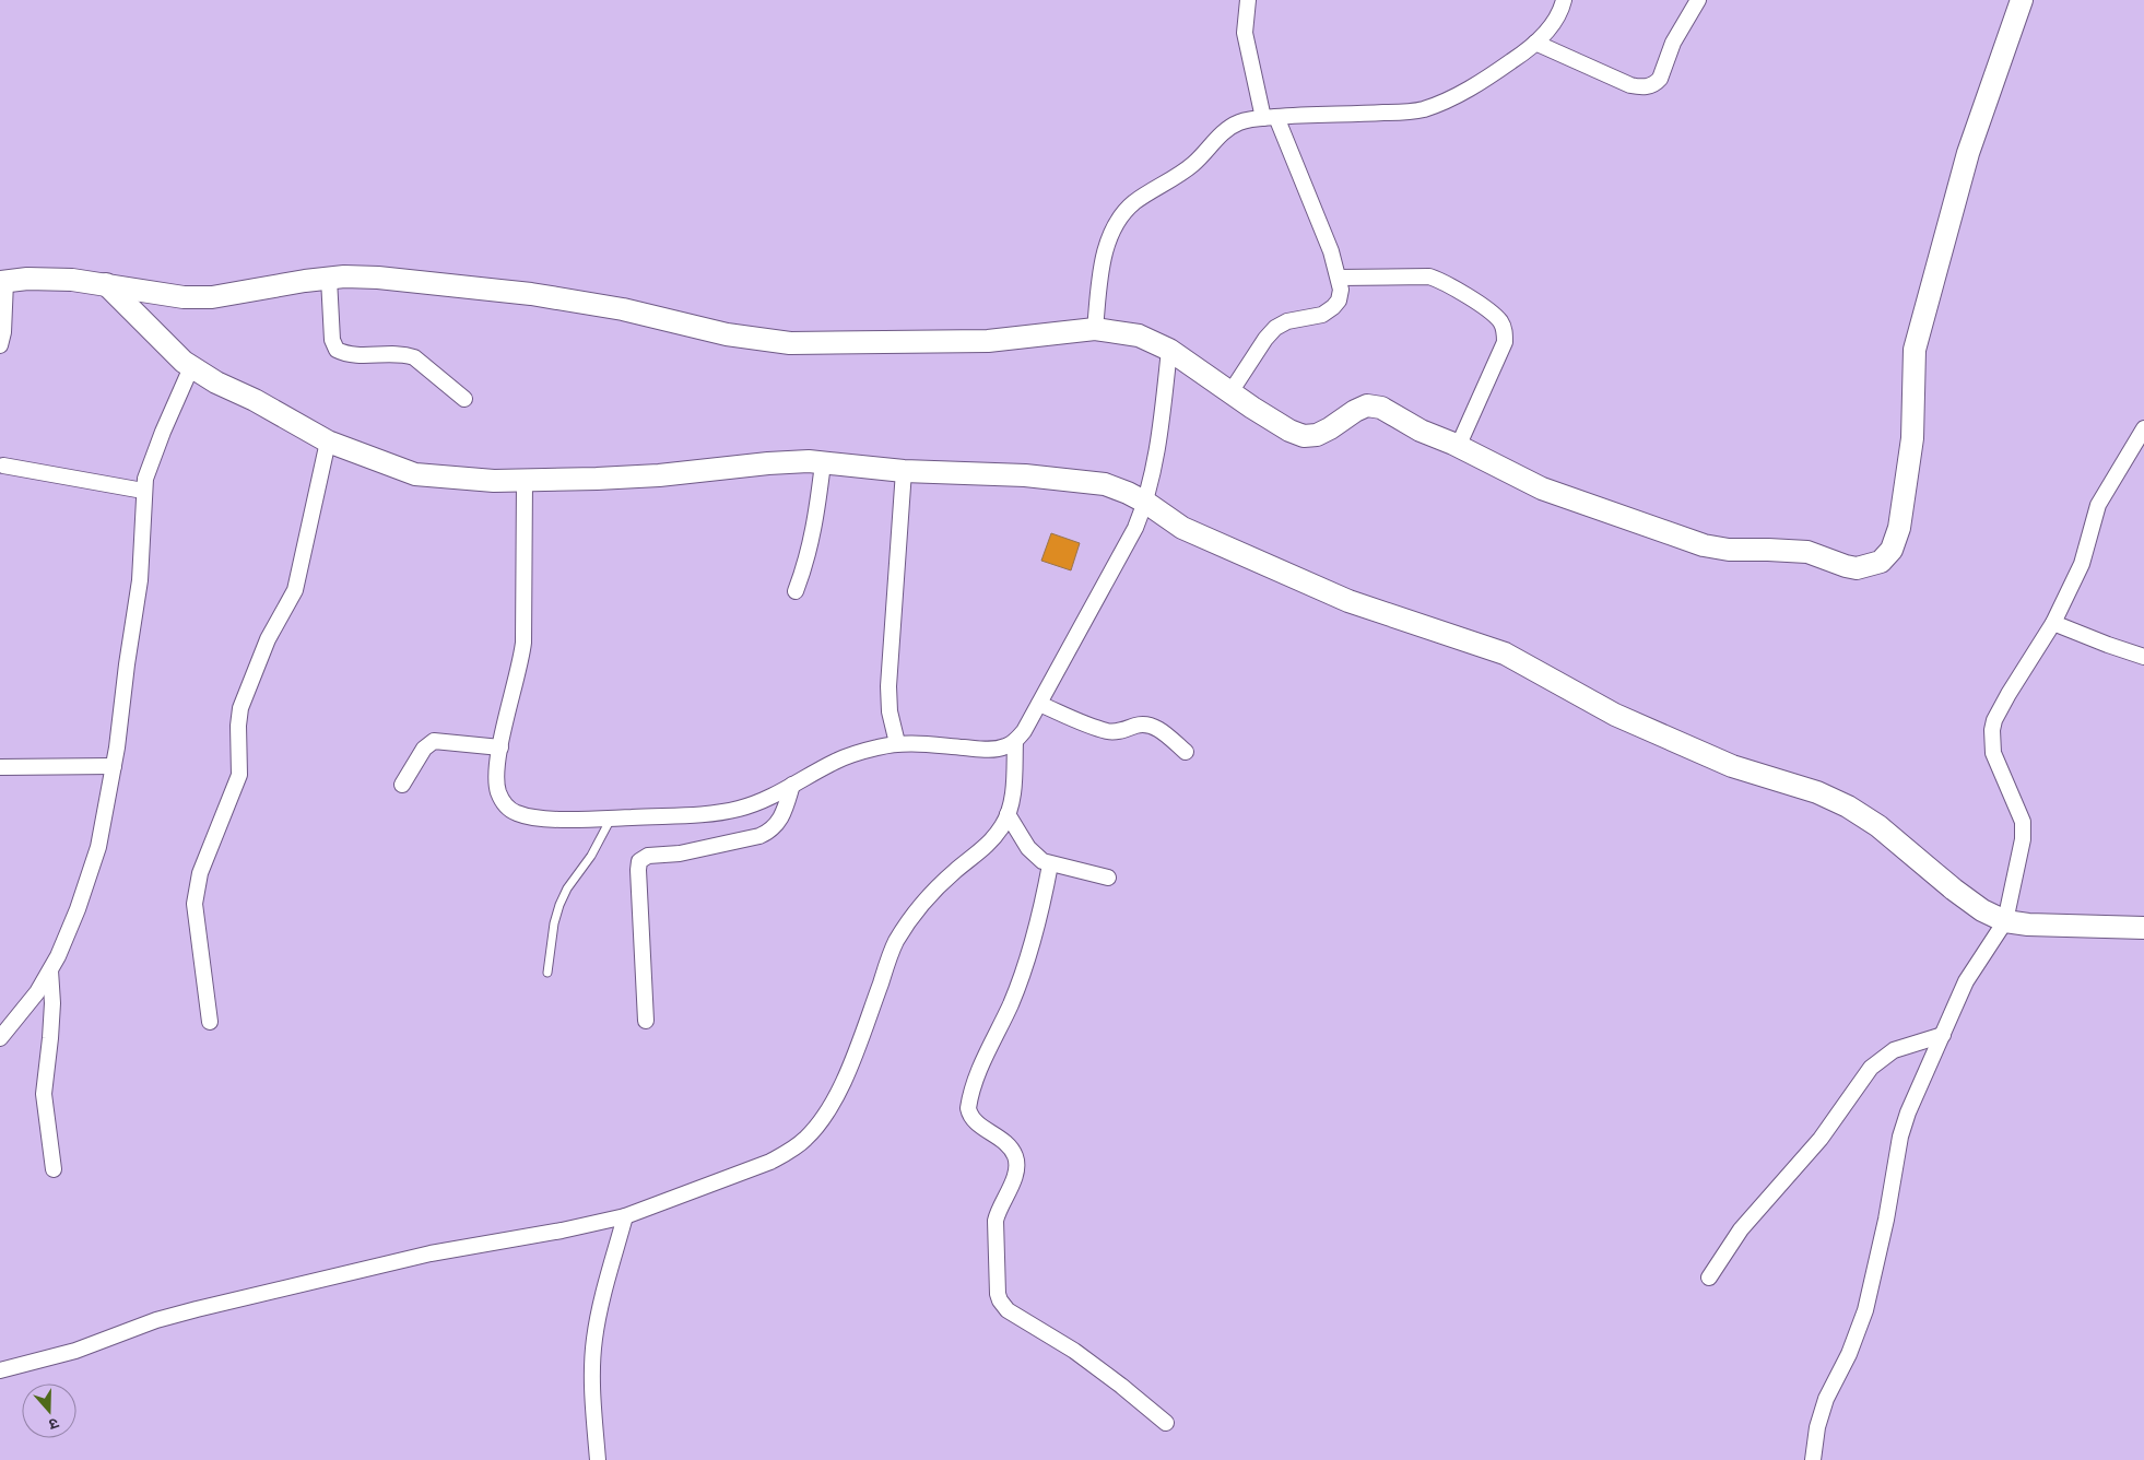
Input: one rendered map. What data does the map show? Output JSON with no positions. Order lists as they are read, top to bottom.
{
  "north": "bottom"
}
